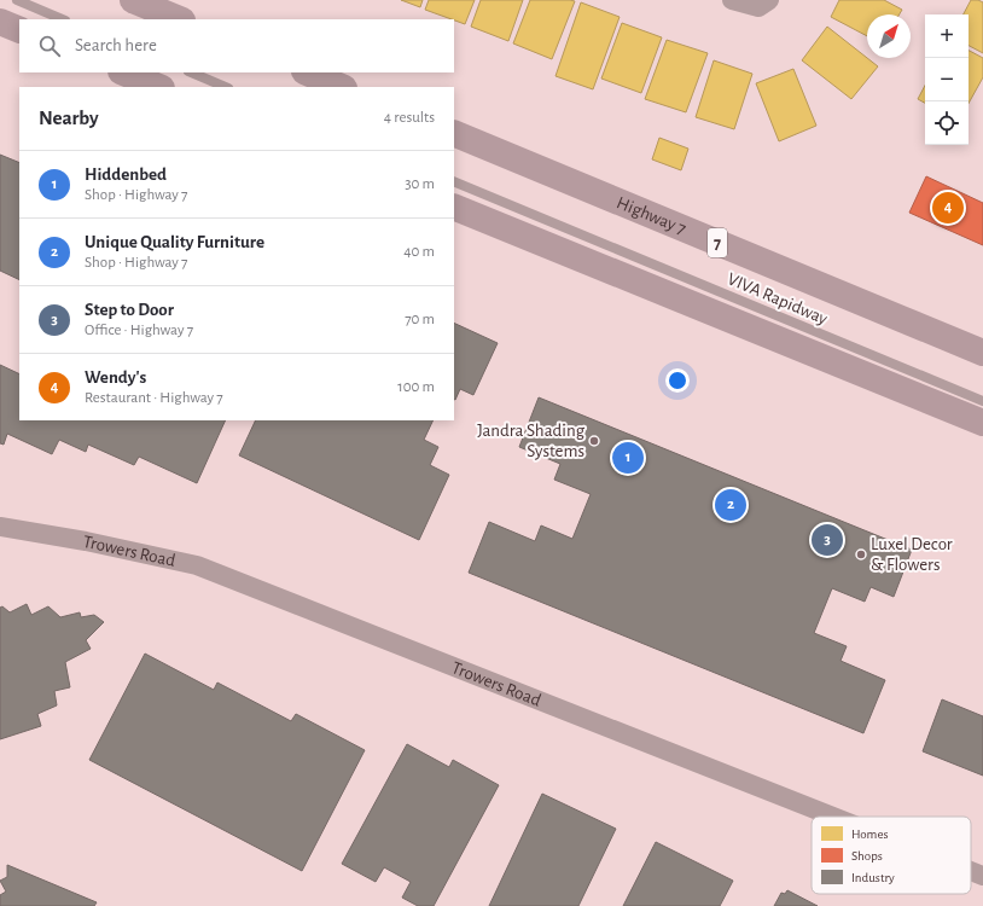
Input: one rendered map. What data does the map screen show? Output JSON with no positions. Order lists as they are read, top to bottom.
{
  "streets": {
    "main road": ["Highway 7", "7"],
    "street": ["Trowers Road"],
    "lane": ["VIVA Rapidway"]
  },
  "places": ["Jandra Shading Systems", "Luxel Decor & Flowers"],
  "legend": ["Homes", "Shops", "Industry"],
  "north": "top right",
  "page": {
    "map_buttons": ["+", "−"],
    "search": "Search here",
    "heading": ["Nearby", "4 results"],
    "list": [
      {
        "mark": "1",
        "name": "Hiddenbed",
        "note": "Shop · Highway 7",
        "value": "30 m"
      },
      {
        "mark": "2",
        "name": "Unique Quality Furniture",
        "note": "Shop · Highway 7",
        "value": "40 m"
      },
      {
        "mark": "3",
        "name": "Step to Door",
        "note": "Office · Highway 7",
        "value": "70 m"
      },
      {
        "mark": "4",
        "name": "Wendy's",
        "note": "Restaurant · Highway 7",
        "value": "100 m"
      }
    ],
    "pins": [
      "4",
      "1",
      "2",
      "3"
    ]
  }
}
